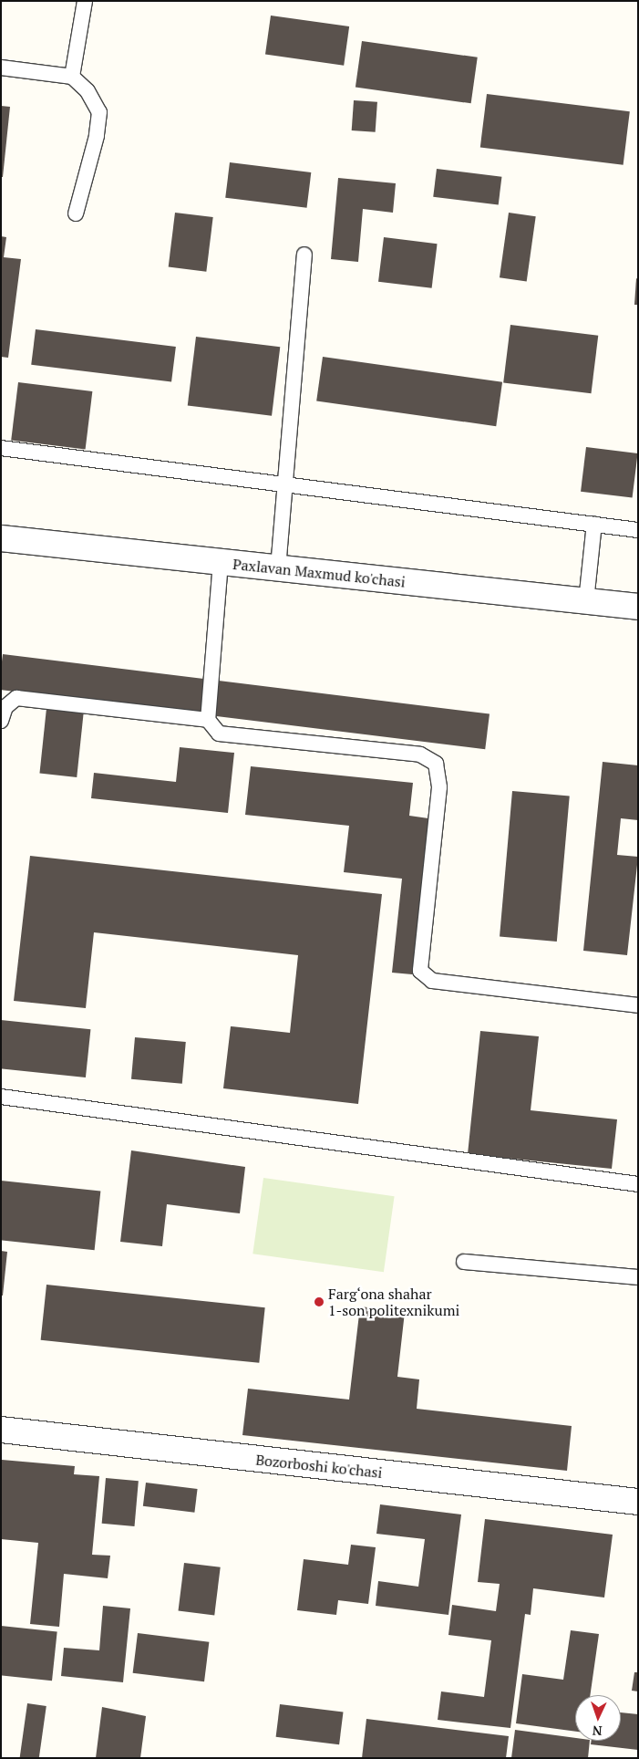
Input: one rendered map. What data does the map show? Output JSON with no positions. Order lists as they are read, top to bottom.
{
  "streets": {
    "street": ["Paxlavan Maxmud ko'chasi", "Bozorboshi ko'chasi"]
  },
  "places": ["Farg‘ona shahar 1-son politexnikumi"],
  "north": "bottom"
}
